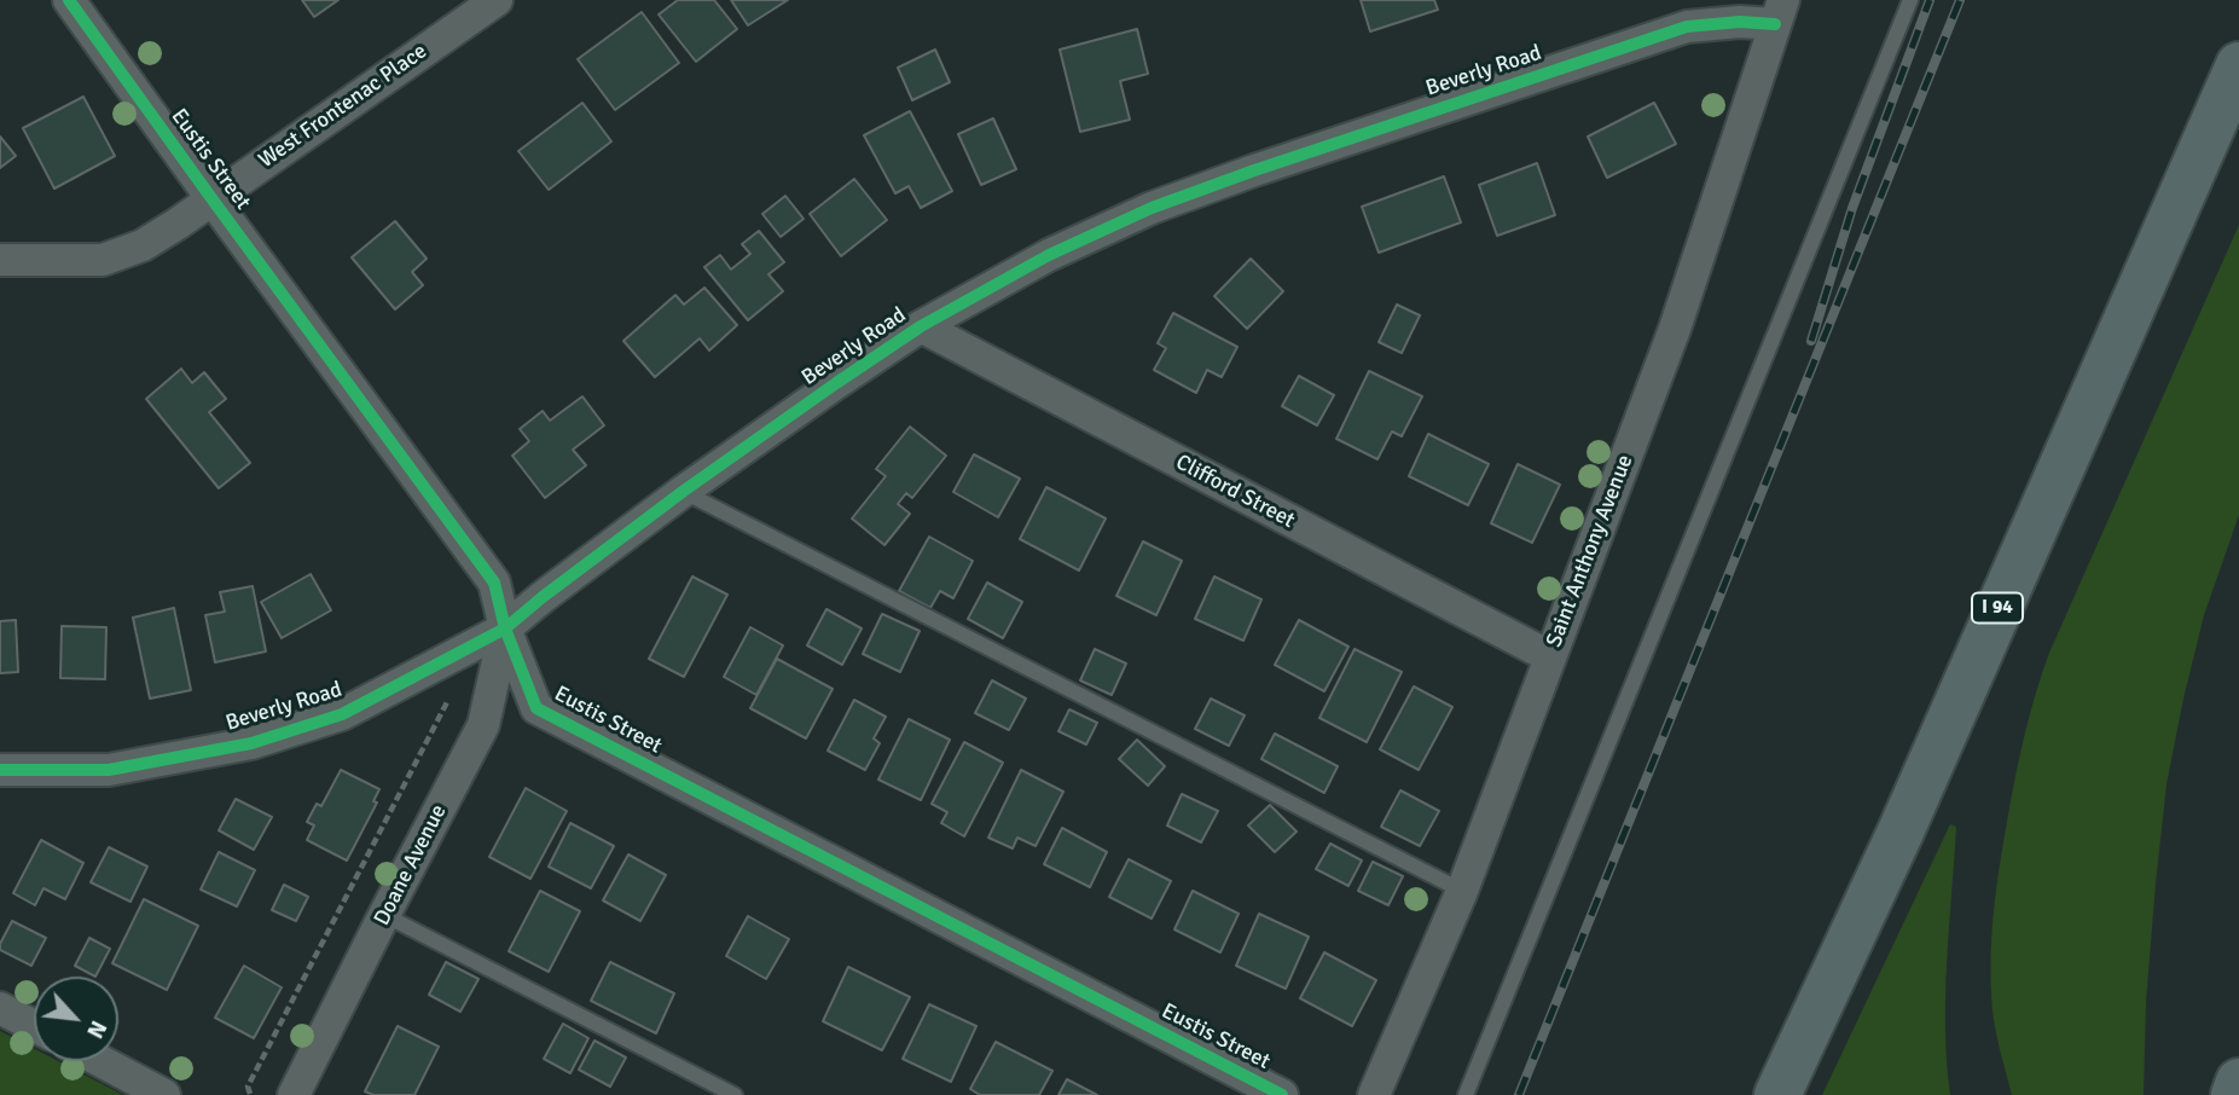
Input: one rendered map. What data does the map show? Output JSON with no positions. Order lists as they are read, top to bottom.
{
  "streets": {
    "highway": ["I 94"],
    "street": [
      "Beverly Road",
      "West Frontenac Place",
      "Eustis Street",
      "Clifford Street",
      "Saint Anthony Avenue",
      "Doane Avenue"
    ]
  },
  "crossings": [
    ["Beverly Road", "Eustis Street"],
    ["Beverly Road", "Clifford Street"],
    ["Beverly Road", "Saint Anthony Avenue"],
    ["Beverly Road", "Doane Avenue"],
    ["West Frontenac Place", "Eustis Street"],
    ["Eustis Street", "Doane Avenue"],
    ["Clifford Street", "Saint Anthony Avenue"]
  ],
  "north": "bottom right"
}
